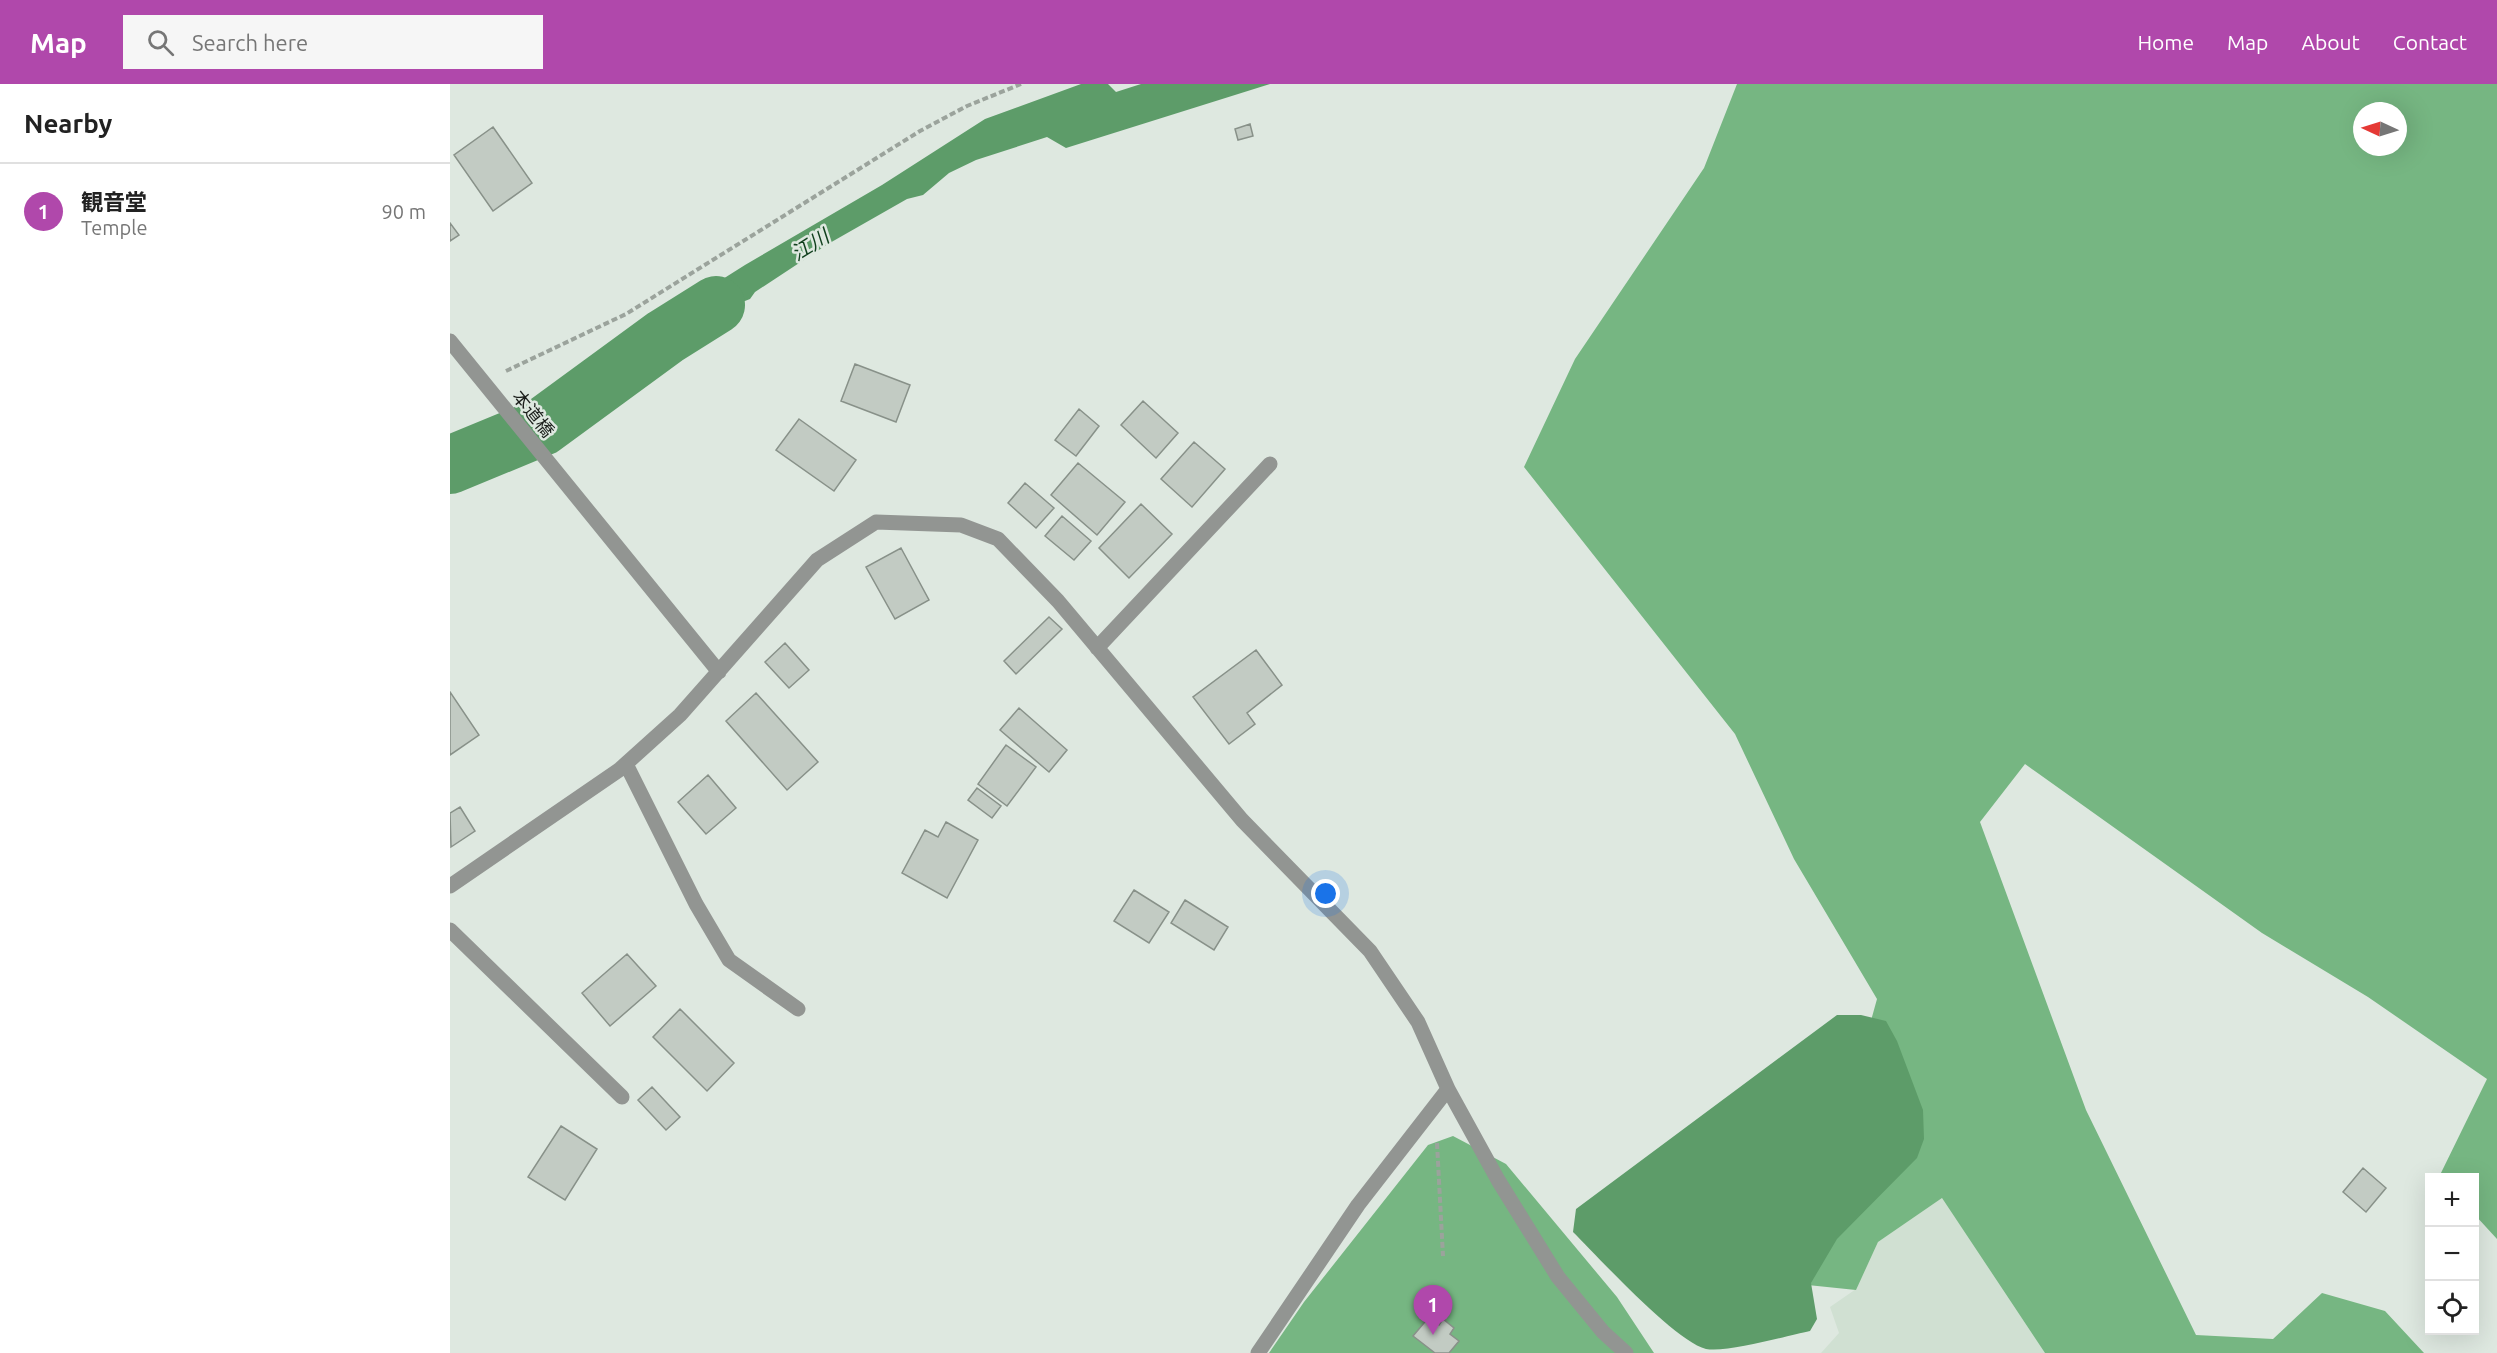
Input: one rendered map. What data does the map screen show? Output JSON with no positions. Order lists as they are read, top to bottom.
{
  "streets": {
    "street": ["本道橋"]
  },
  "water": ["江川"],
  "north": "left",
  "page": {
    "header": "Map",
    "search": "Search here",
    "nav": [
      "Home",
      "Map",
      "About",
      "Contact"
    ],
    "heading": "Nearby",
    "list": [
      {
        "mark": "1",
        "name": "観音堂",
        "note": "Temple",
        "value": "90 m"
      }
    ],
    "map_buttons": ["+", "−"],
    "pins": "1"
  }
}
